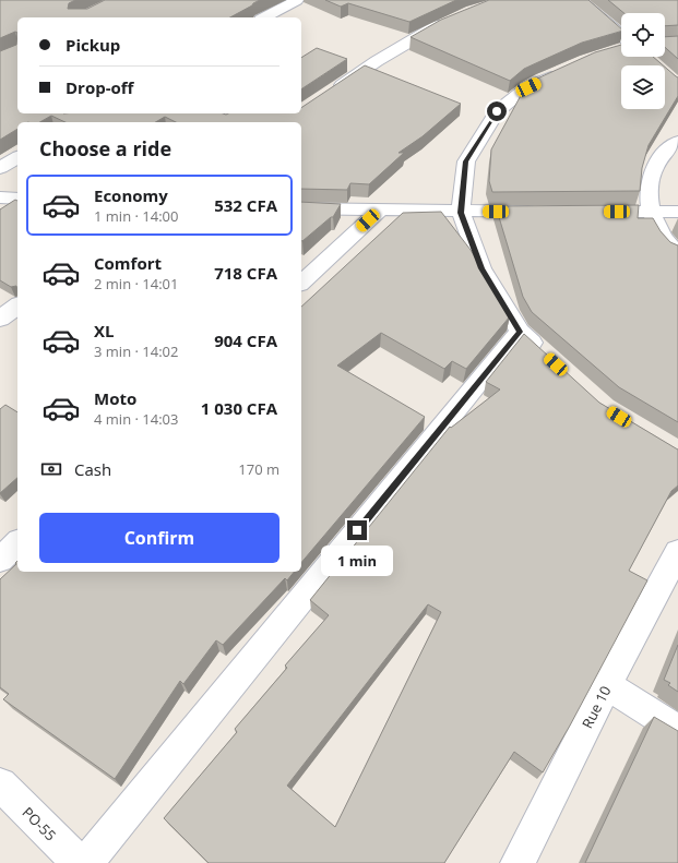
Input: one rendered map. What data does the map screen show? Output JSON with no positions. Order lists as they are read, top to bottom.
{
  "streets": {
    "street": ["Rue 10", "PO-55"]
  },
  "page": {
    "banner": ["Pickup", "Drop-off"],
    "heading": "Choose a ride",
    "list": [
      {
        "name": "Economy",
        "note": "1 min · 14:00",
        "value": "532 CFA"
      },
      {
        "name": "Comfort",
        "note": "2 min · 14:01",
        "value": "718 CFA"
      },
      {
        "name": "XL",
        "note": "3 min · 14:02",
        "value": "904 CFA"
      },
      {
        "name": "Moto",
        "note": "4 min · 14:03",
        "value": "1 030 CFA"
      }
    ],
    "pay": ["Cash", "170 m"],
    "buttons": "Confirm",
    "bubble": "1 min"
  }
}
